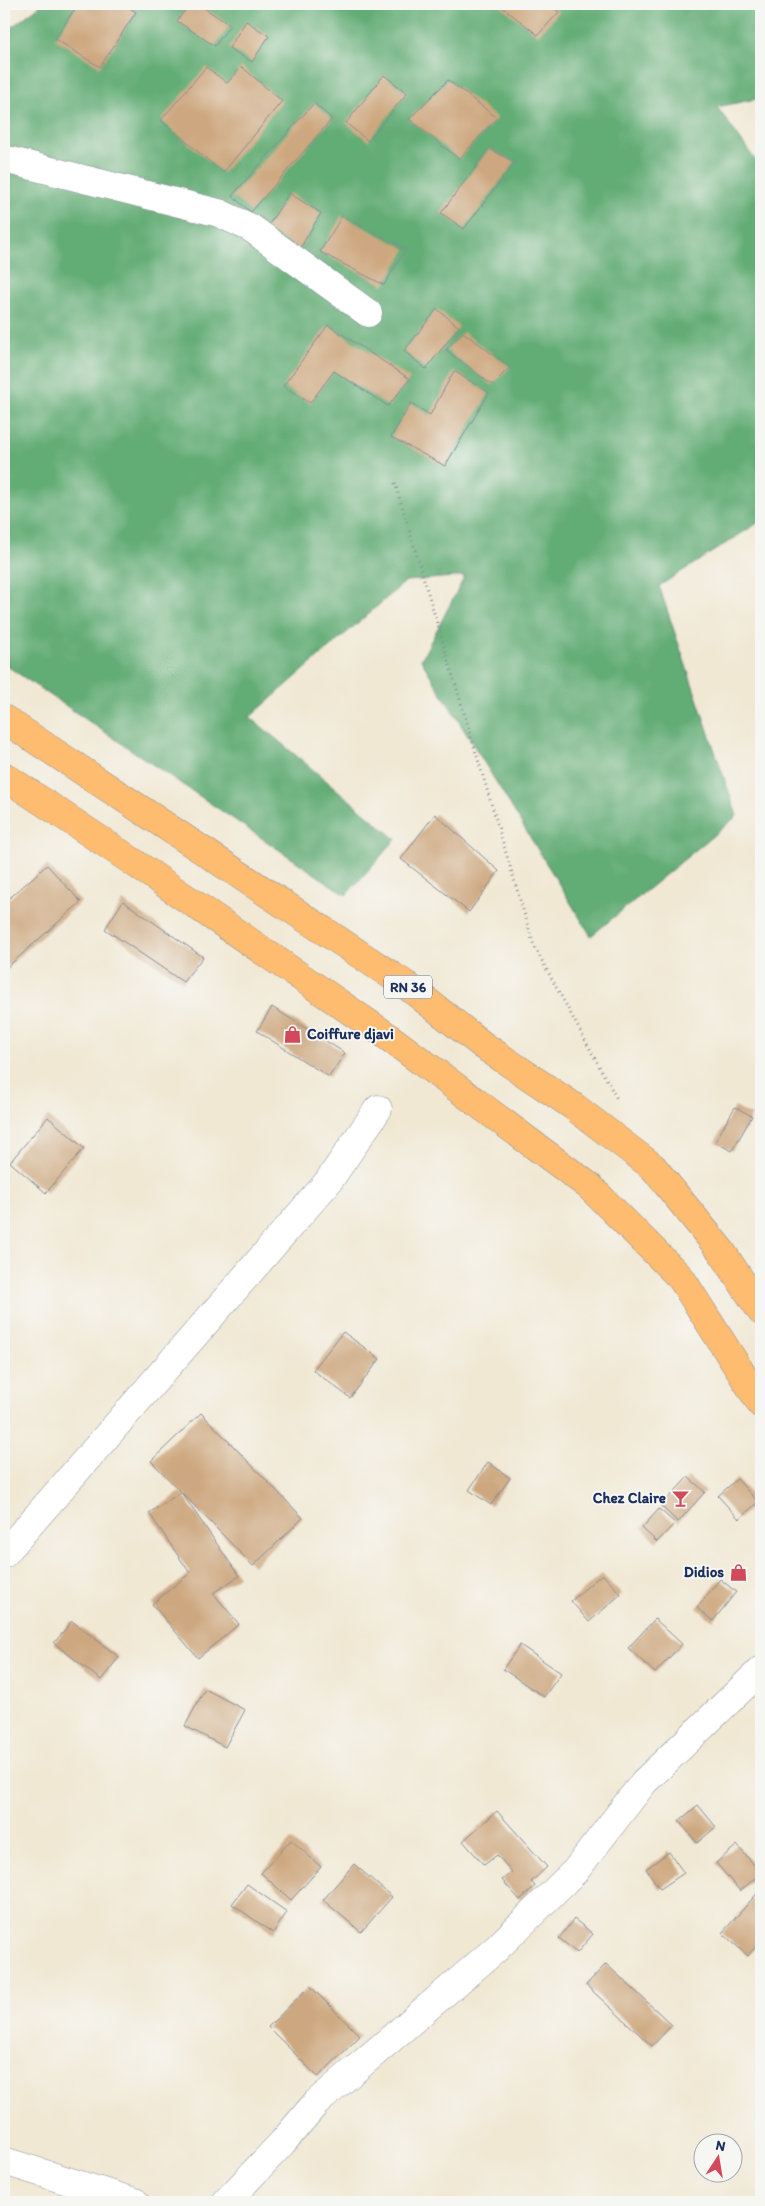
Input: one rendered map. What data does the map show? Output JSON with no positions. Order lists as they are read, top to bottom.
{
  "streets": {
    "main road": ["RN 36"]
  },
  "places": {
    "shop": ["Coiffure djavi", "Didios"],
    "bar": ["Chez Claire"]
  },
  "north": "top"
}
